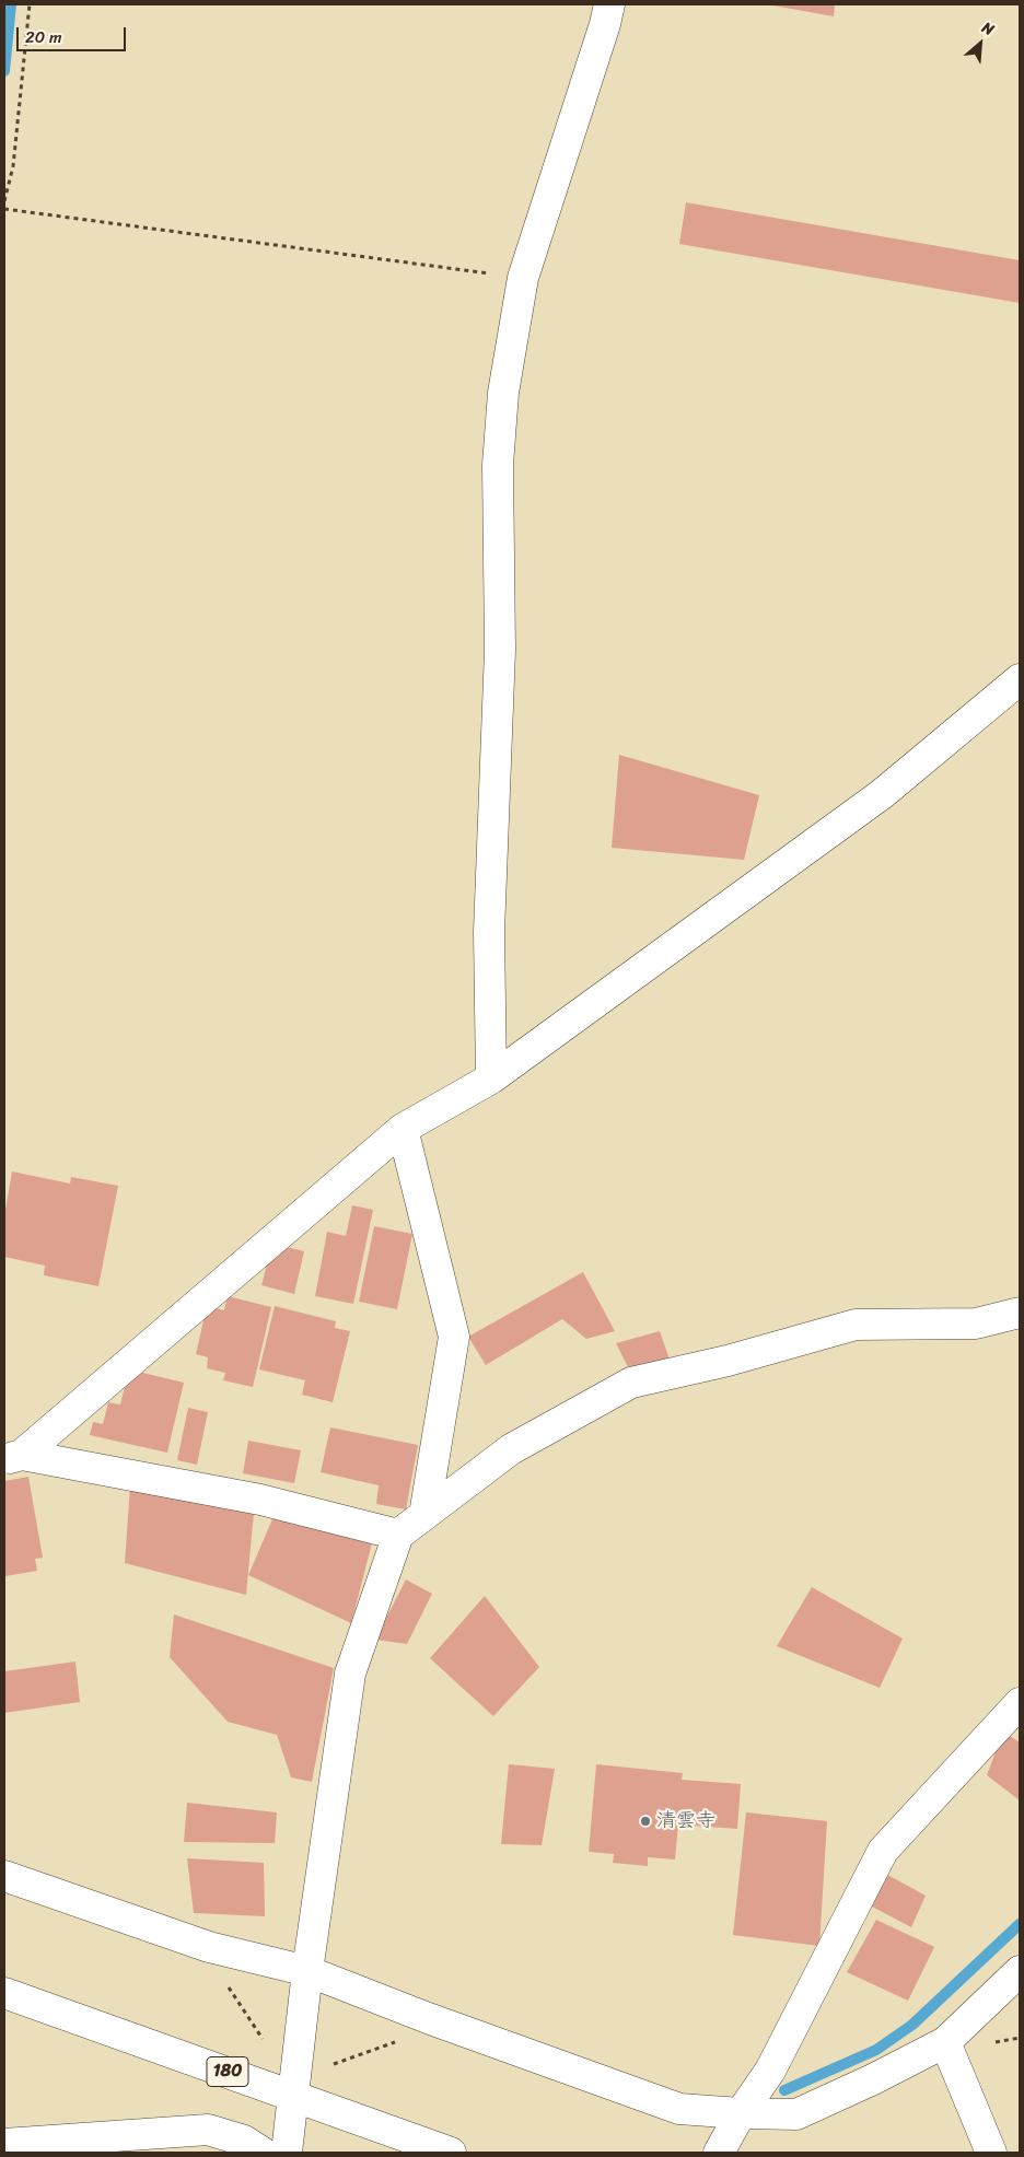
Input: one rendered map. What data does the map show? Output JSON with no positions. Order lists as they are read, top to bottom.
{
  "streets": {
    "main road": ["180"]
  },
  "places": ["清雲寺"],
  "scale_bar": "20 m",
  "north": "top right"
}
